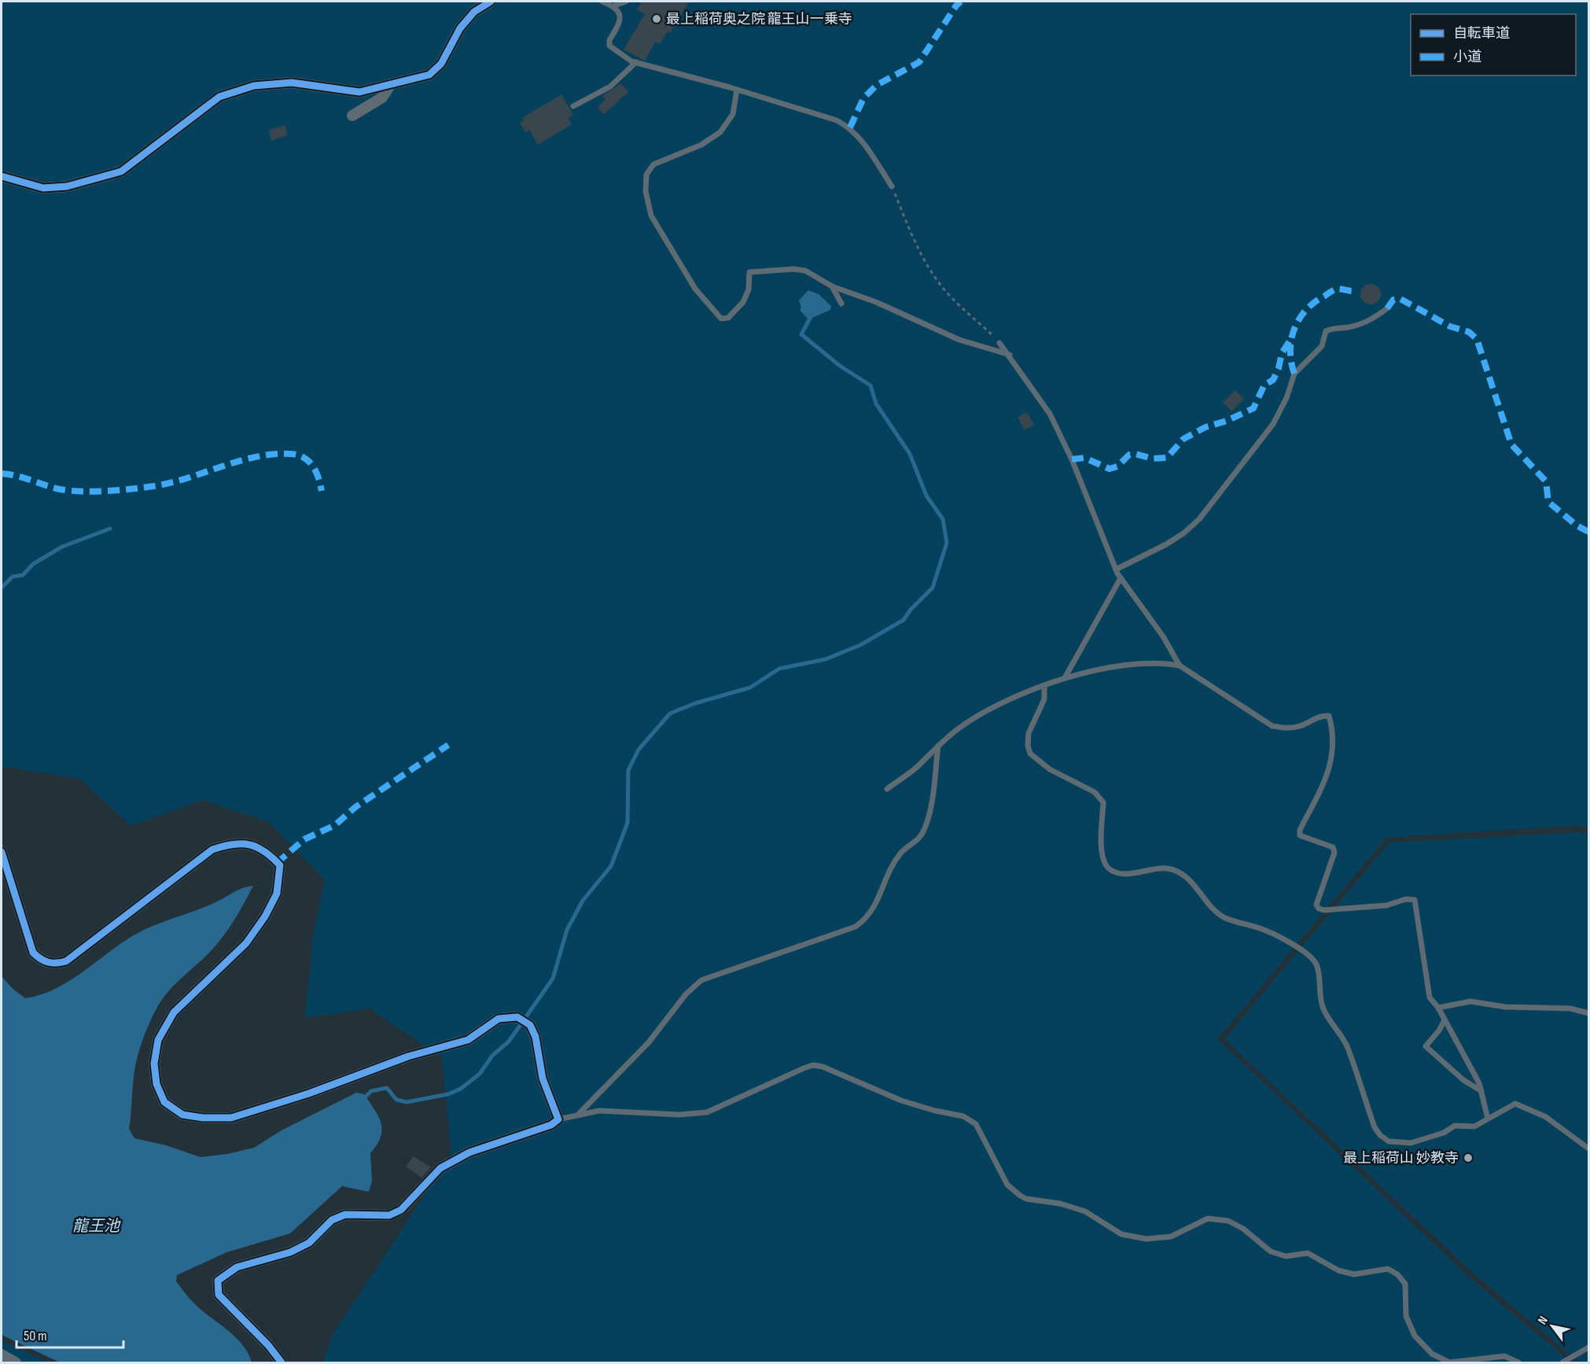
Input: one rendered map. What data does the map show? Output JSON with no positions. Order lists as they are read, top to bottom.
{
  "water": ["龍王池"],
  "places": ["最上稲荷奥之院 龍王山一乗寺", "最上稲荷山 妙教寺"],
  "legend": ["自転車道", "小道"],
  "scale_bar": "50 m",
  "north": "top left"
}
